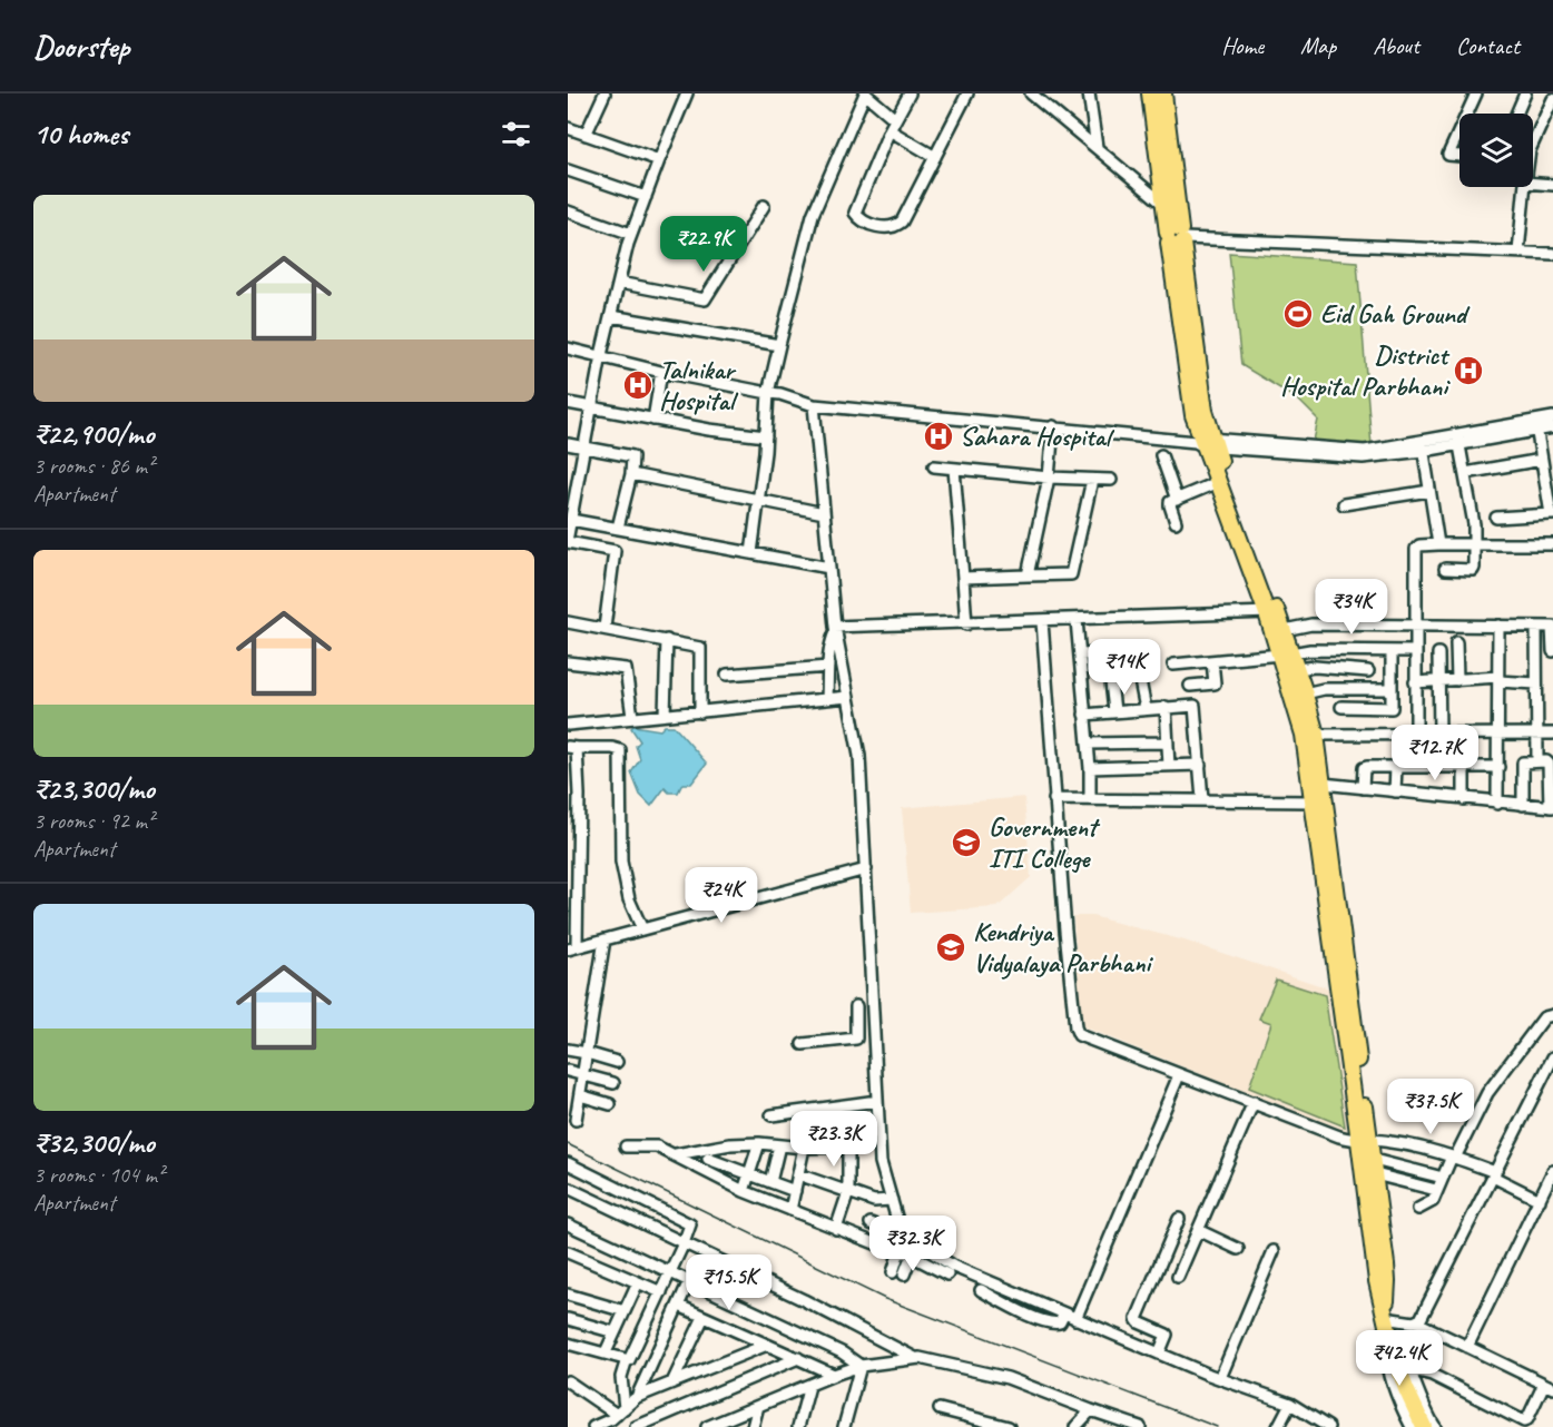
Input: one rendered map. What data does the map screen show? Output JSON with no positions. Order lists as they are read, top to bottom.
{
  "places": {
    "sports": ["Eid Gah Ground"],
    "hospital": ["District Hospital Parbhani", "Talnikar Hospital", "Sahara Hospital"],
    "school or university": ["Government ITI College", "Kendriya Vidyalaya Parbhani"]
  },
  "page": {
    "header": "Doorstep",
    "nav": [
      "Home",
      "Map",
      "About",
      "Contact"
    ],
    "heading": "10 homes",
    "list": [
      {
        "name": "₹22,900/mo",
        "note": "3 rooms · 86 m² · Apartment"
      },
      {
        "name": "₹23,300/mo",
        "note": "3 rooms · 92 m² · Apartment"
      },
      {
        "name": "₹32,300/mo",
        "note": "3 rooms · 104 m² · Apartment"
      }
    ],
    "price": [
      "₹22.9K",
      "₹34K",
      "₹14K",
      "₹12.7K",
      "₹24K",
      "₹37.5K",
      "₹23.3K",
      "₹32.3K",
      "₹15.5K",
      "₹42.4K"
    ]
  }
}
